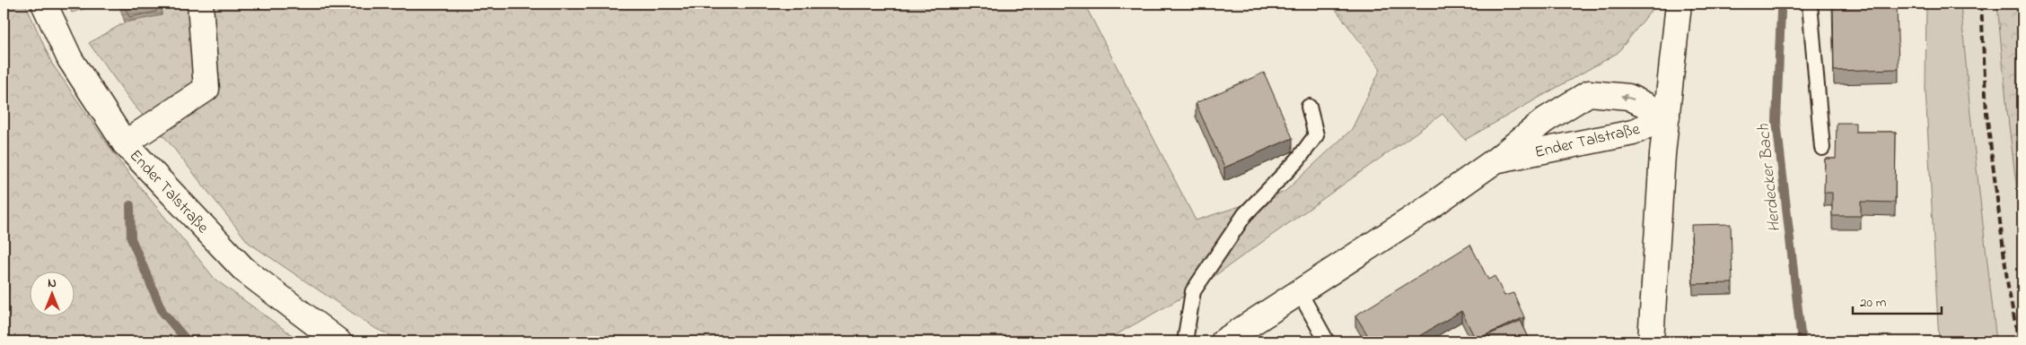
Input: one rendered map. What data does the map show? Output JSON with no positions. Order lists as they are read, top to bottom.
{
  "streets": {
    "main road": ["Ender Talstraße"]
  },
  "water": ["Herdecker Bach"],
  "scale_bar": "20 m",
  "north": "top"
}
